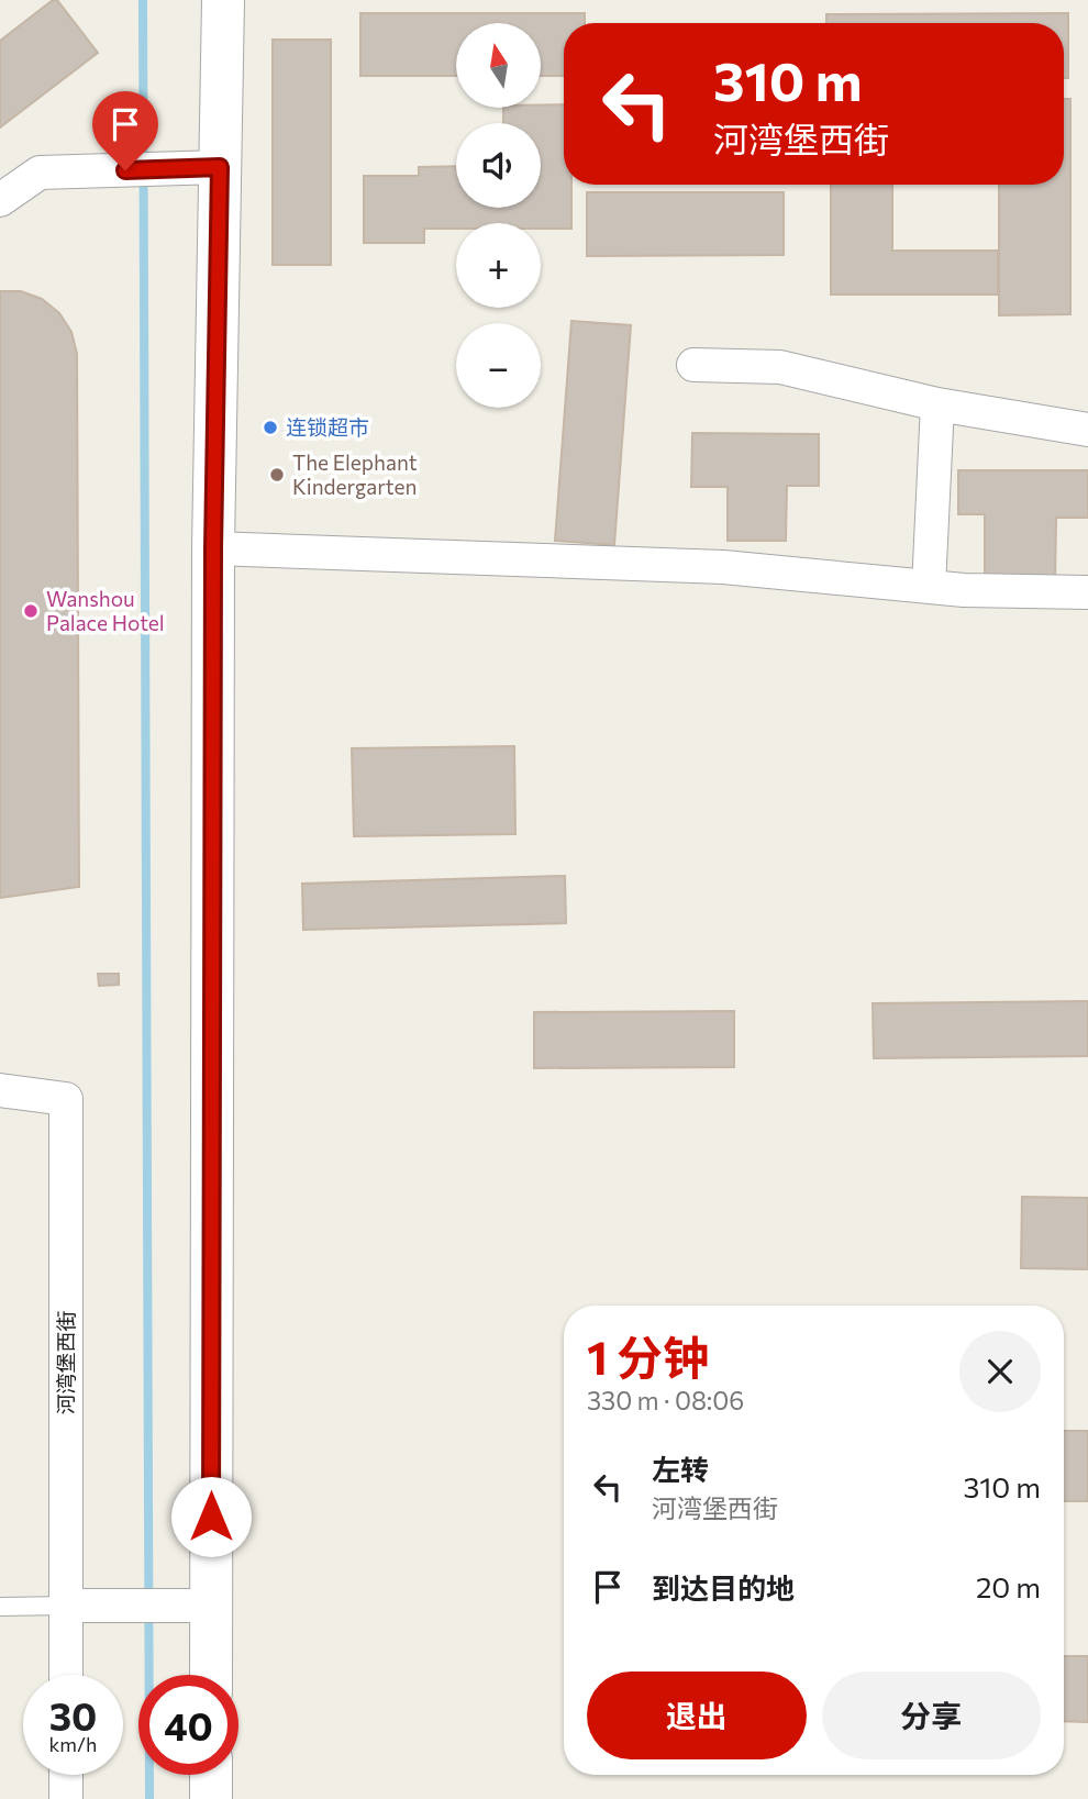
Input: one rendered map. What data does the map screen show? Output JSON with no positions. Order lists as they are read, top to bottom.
{
  "streets": {
    "street": ["河湾堡西街"]
  },
  "places": ["连锁超市", "The Elephant Kindergarten", "Wanshou Palace Hotel"],
  "north": "top",
  "page": {
    "map_buttons": ["+", "−"],
    "turn": ["310 m", "河湾堡西街"],
    "heading": ["1 分钟", "330 m · 08:06"],
    "list": [
      {
        "name": "左转",
        "note": "河湾堡西街",
        "value": "310 m"
      },
      {
        "name": "到达目的地",
        "value": "20 m"
      }
    ],
    "buttons": ["退出", "分享"],
    "speed": "30 km/h",
    "limit": "40"
  }
}
